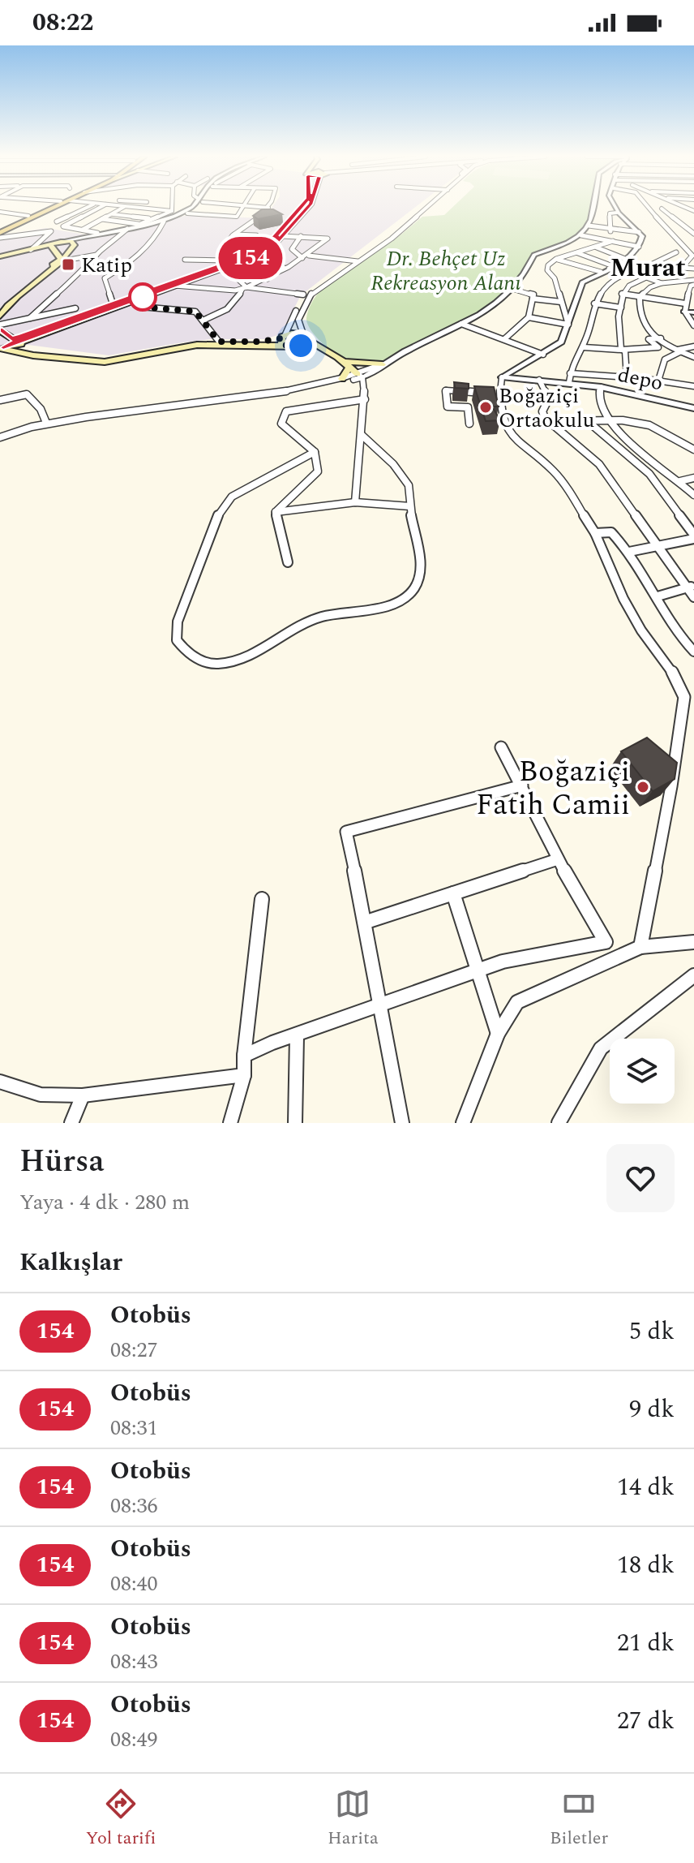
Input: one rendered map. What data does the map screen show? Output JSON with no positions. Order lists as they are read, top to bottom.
{
  "streets": {
    "street": ["depo"]
  },
  "districts": ["Murat"],
  "parks": ["Dr. Behçet Uz Rekreasyon Alanı"],
  "places": {
    "transit": ["Katip"],
    "other": ["Boğaziçi Ortaokulu", "Boğaziçi Fatih Camii"]
  },
  "lines": ["bus line 154"],
  "page": {
    "status": "08:22",
    "on_map": "154",
    "heading": [
      ["Hürsa", "Yaya · 4 dk · 280 m"],
      "Kalkışlar"
    ],
    "list": [
      {
        "mark": "154",
        "name": "Otobüs",
        "note": "08:27",
        "value": "5 dk"
      },
      {
        "mark": "154",
        "name": "Otobüs",
        "note": "08:31",
        "value": "9 dk"
      },
      {
        "mark": "154",
        "name": "Otobüs",
        "note": "08:36",
        "value": "14 dk"
      },
      {
        "mark": "154",
        "name": "Otobüs",
        "note": "08:40",
        "value": "18 dk"
      },
      {
        "mark": "154",
        "name": "Otobüs",
        "note": "08:43",
        "value": "21 dk"
      },
      {
        "mark": "154",
        "name": "Otobüs",
        "note": "08:49",
        "value": "27 dk"
      }
    ],
    "tabs": ["Yol tarifi", "Harita", "Biletler"]
  }
}
